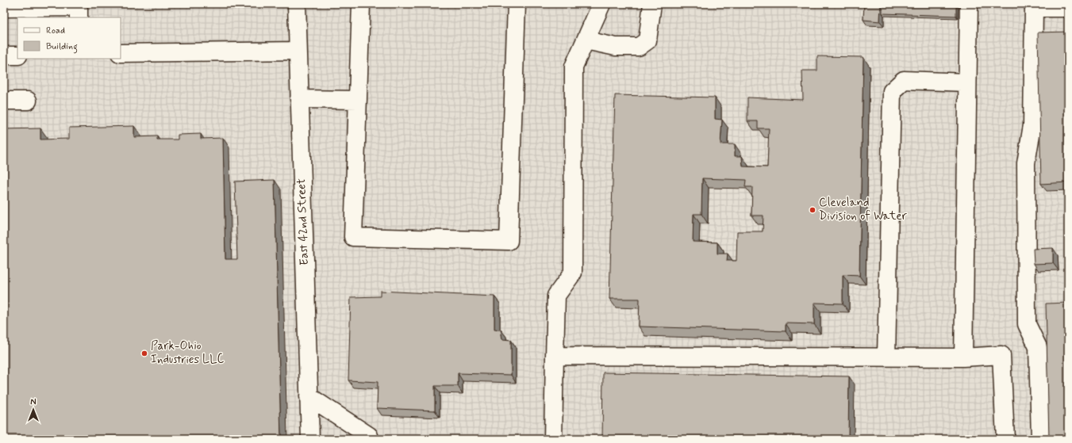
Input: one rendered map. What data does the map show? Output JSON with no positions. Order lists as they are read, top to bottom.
{
  "streets": {
    "street": ["East 42nd Street"]
  },
  "places": ["Cleveland Division of Water", "Park-Ohio Industries LLC"],
  "legend": ["Road", "Building"],
  "north": "top"
}
